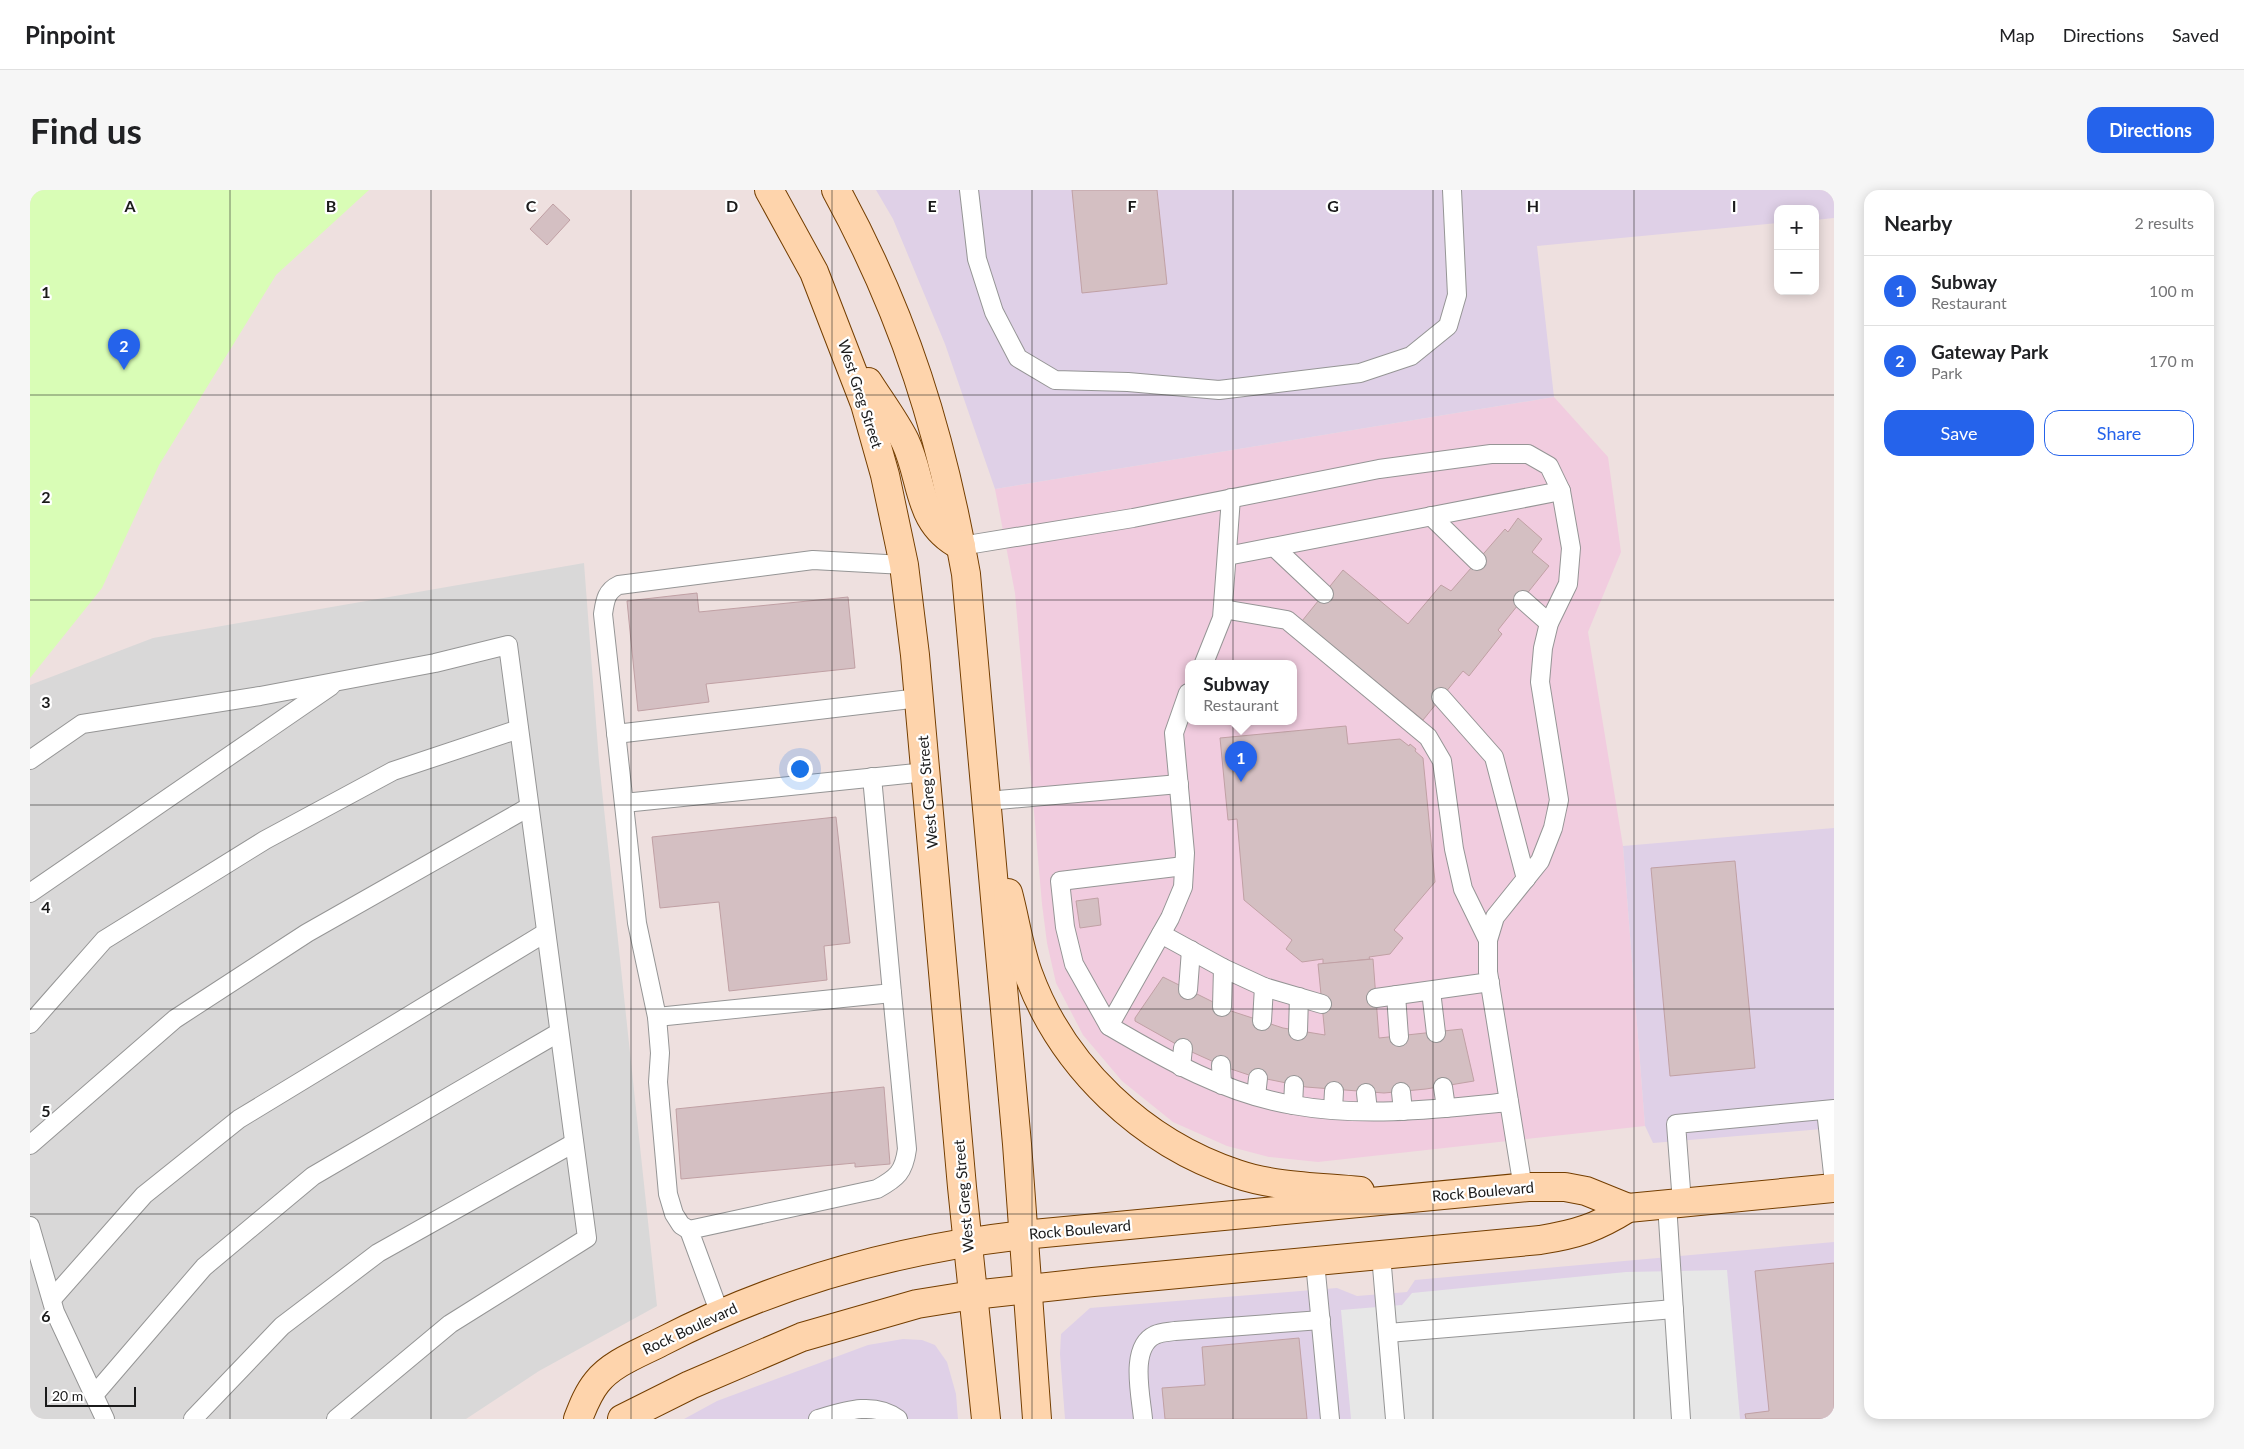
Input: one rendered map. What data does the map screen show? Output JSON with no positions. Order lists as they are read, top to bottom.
{
  "streets": {
    "main road": ["West Greg Street", "Rock Boulevard"]
  },
  "crossings": [
    ["West Greg Street", "Rock Boulevard"]
  ],
  "scale_bar": "20 m",
  "page": {
    "header": "Pinpoint",
    "nav": ["Map", "Directions", "Saved"],
    "buttons": [
      "Directions",
      ["Save", "Share"]
    ],
    "title": "Find us",
    "heading": ["Nearby", "2 results"],
    "map_buttons": ["+", "−"],
    "list": [
      {
        "mark": "1",
        "name": "Subway",
        "note": "Restaurant",
        "value": "100 m"
      },
      {
        "mark": "2",
        "name": "Gateway Park",
        "note": "Park",
        "value": "170 m"
      }
    ],
    "pins": ["2", "1"],
    "popup": ["Subway", "Restaurant"],
    "scale": "20 m"
  },
  "grid": {
    "columns": [
      "A",
      "B",
      "C",
      "D",
      "E",
      "F",
      "G",
      "H",
      "I"
    ],
    "rows": [
      "1",
      "2",
      "3",
      "4",
      "5",
      "6"
    ]
  }
}
